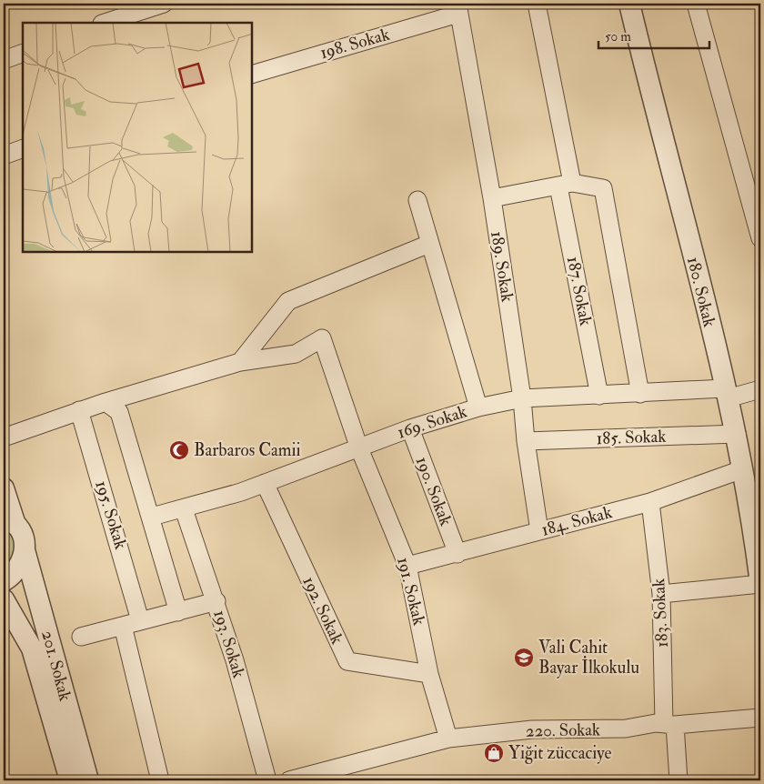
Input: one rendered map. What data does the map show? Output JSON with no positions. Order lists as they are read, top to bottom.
{
  "streets": {
    "street": [
      "198. Sokak",
      "189. Sokak",
      "187. Sokak",
      "180. Sokak",
      "169. Sokak",
      "185. Sokak",
      "190. Sokak",
      "195. Sokak",
      "184. Sokak",
      "191. Sokak",
      "192. Sokak",
      "183. Sokak",
      "193. Sokak",
      "201. Sokak",
      "220. Sokak"
    ]
  },
  "crossings": [
    ["198. Sokak", "189. Sokak"],
    ["189. Sokak", "169. Sokak"],
    ["189. Sokak", "185. Sokak"],
    ["189. Sokak", "184. Sokak"],
    ["187. Sokak", "169. Sokak"],
    ["180. Sokak", "169. Sokak"],
    ["180. Sokak", "185. Sokak"],
    ["180. Sokak", "184. Sokak"],
    ["169. Sokak", "190. Sokak"],
    ["169. Sokak", "191. Sokak"],
    ["169. Sokak", "192. Sokak"],
    ["169. Sokak", "193. Sokak"],
    ["190. Sokak", "184. Sokak"],
    ["184. Sokak", "191. Sokak"],
    ["184. Sokak", "183. Sokak"],
    ["191. Sokak", "192. Sokak"],
    ["191. Sokak", "220. Sokak"],
    ["183. Sokak", "220. Sokak"]
  ],
  "places": {
    "mosque": ["Barbaros Camii"],
    "school or university": ["Vali Cahit Bayar İlkokulu"],
    "shop": ["Yiğit züccaciye"]
  },
  "scale_bar": "50 m"
}
